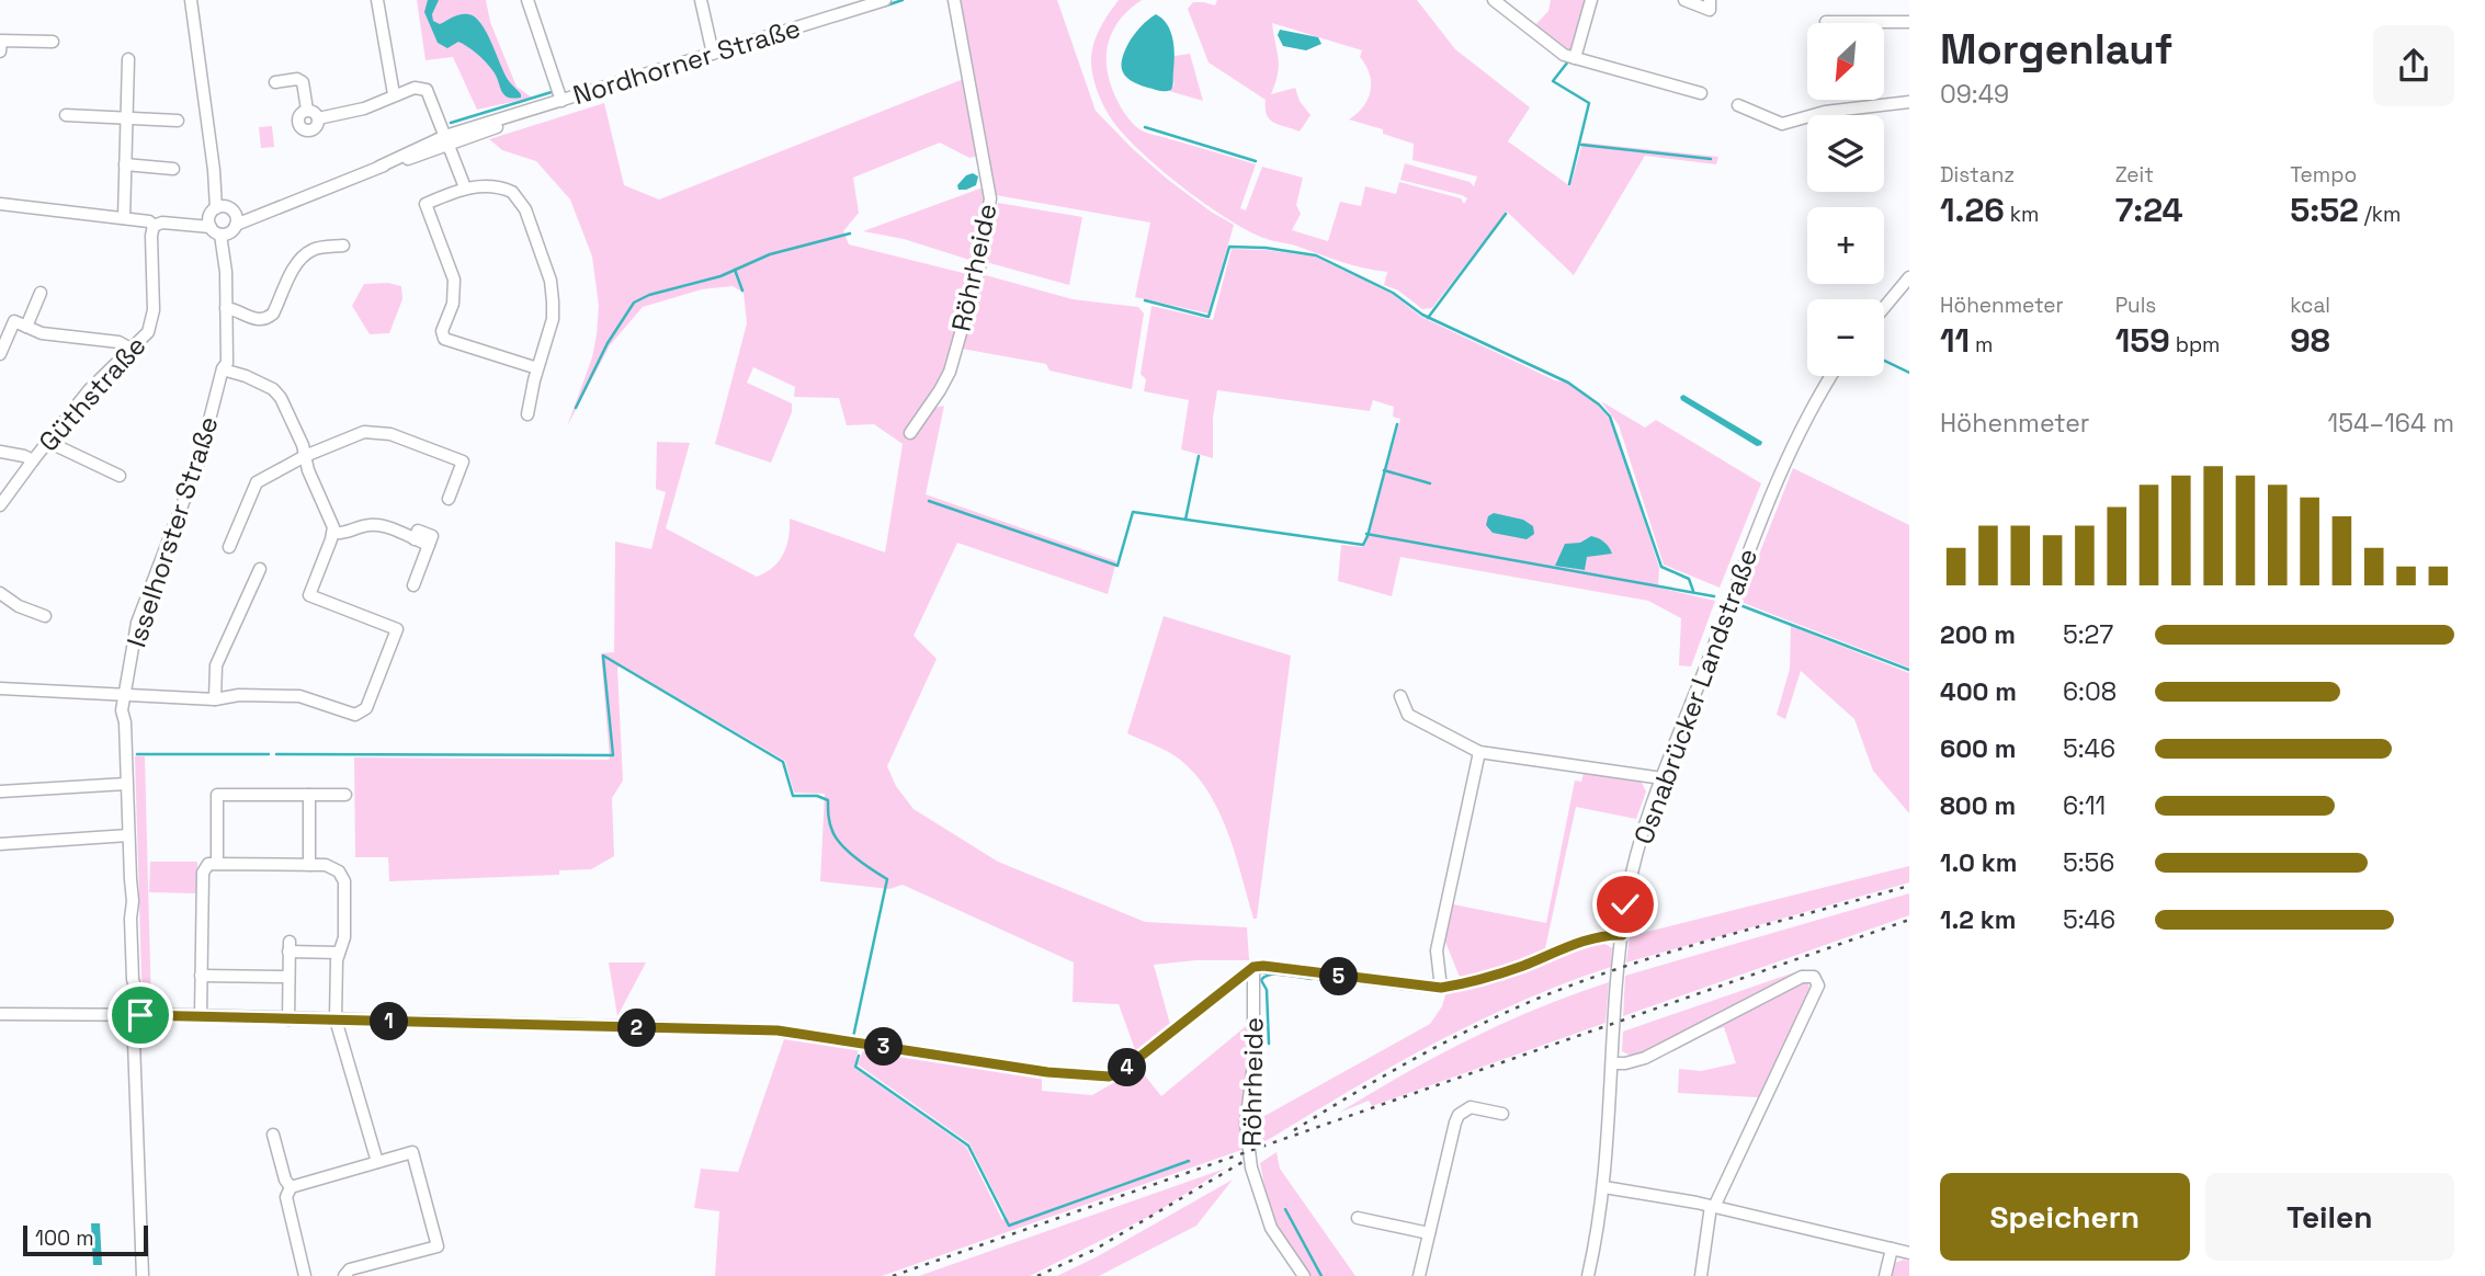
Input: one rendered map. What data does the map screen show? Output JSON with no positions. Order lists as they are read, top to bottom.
{
  "streets": {
    "street": [
      "Nordhorner Straße",
      "Röhrheide",
      "Güthstraße",
      "Isselhorster Straße",
      "Osnabrücker Landstraße"
    ]
  },
  "crossings": [
    ["Nordhorner Straße", "Isselhorster Straße"]
  ],
  "scale_bar": "100 m",
  "north": "bottom left",
  "page": {
    "heading": ["Morgenlauf", "09:49"],
    "map_buttons": ["+", "−"],
    "stats": [
      ["Distanz", "1.26 km"],
      ["Zeit", "7:24"],
      ["Tempo", "5:52 /km"],
      ["Höhenmeter", "11 m"],
      ["Puls", "159 bpm"],
      ["kcal", "98"]
    ],
    "chart": ["Höhenmeter", "154–164 m"],
    "list": [
      {
        "name": "200 m",
        "note": "5:27"
      },
      {
        "name": "400 m",
        "note": "6:08"
      },
      {
        "name": "600 m",
        "note": "5:46"
      },
      {
        "name": "800 m",
        "note": "6:11"
      },
      {
        "name": "1.0 km",
        "note": "5:56"
      },
      {
        "name": "1.2 km",
        "note": "5:46"
      }
    ],
    "pins": [
      "5",
      "1",
      "2",
      "3",
      "4"
    ],
    "buttons": ["Speichern", "Teilen"],
    "scale": "100 m"
  }
}
